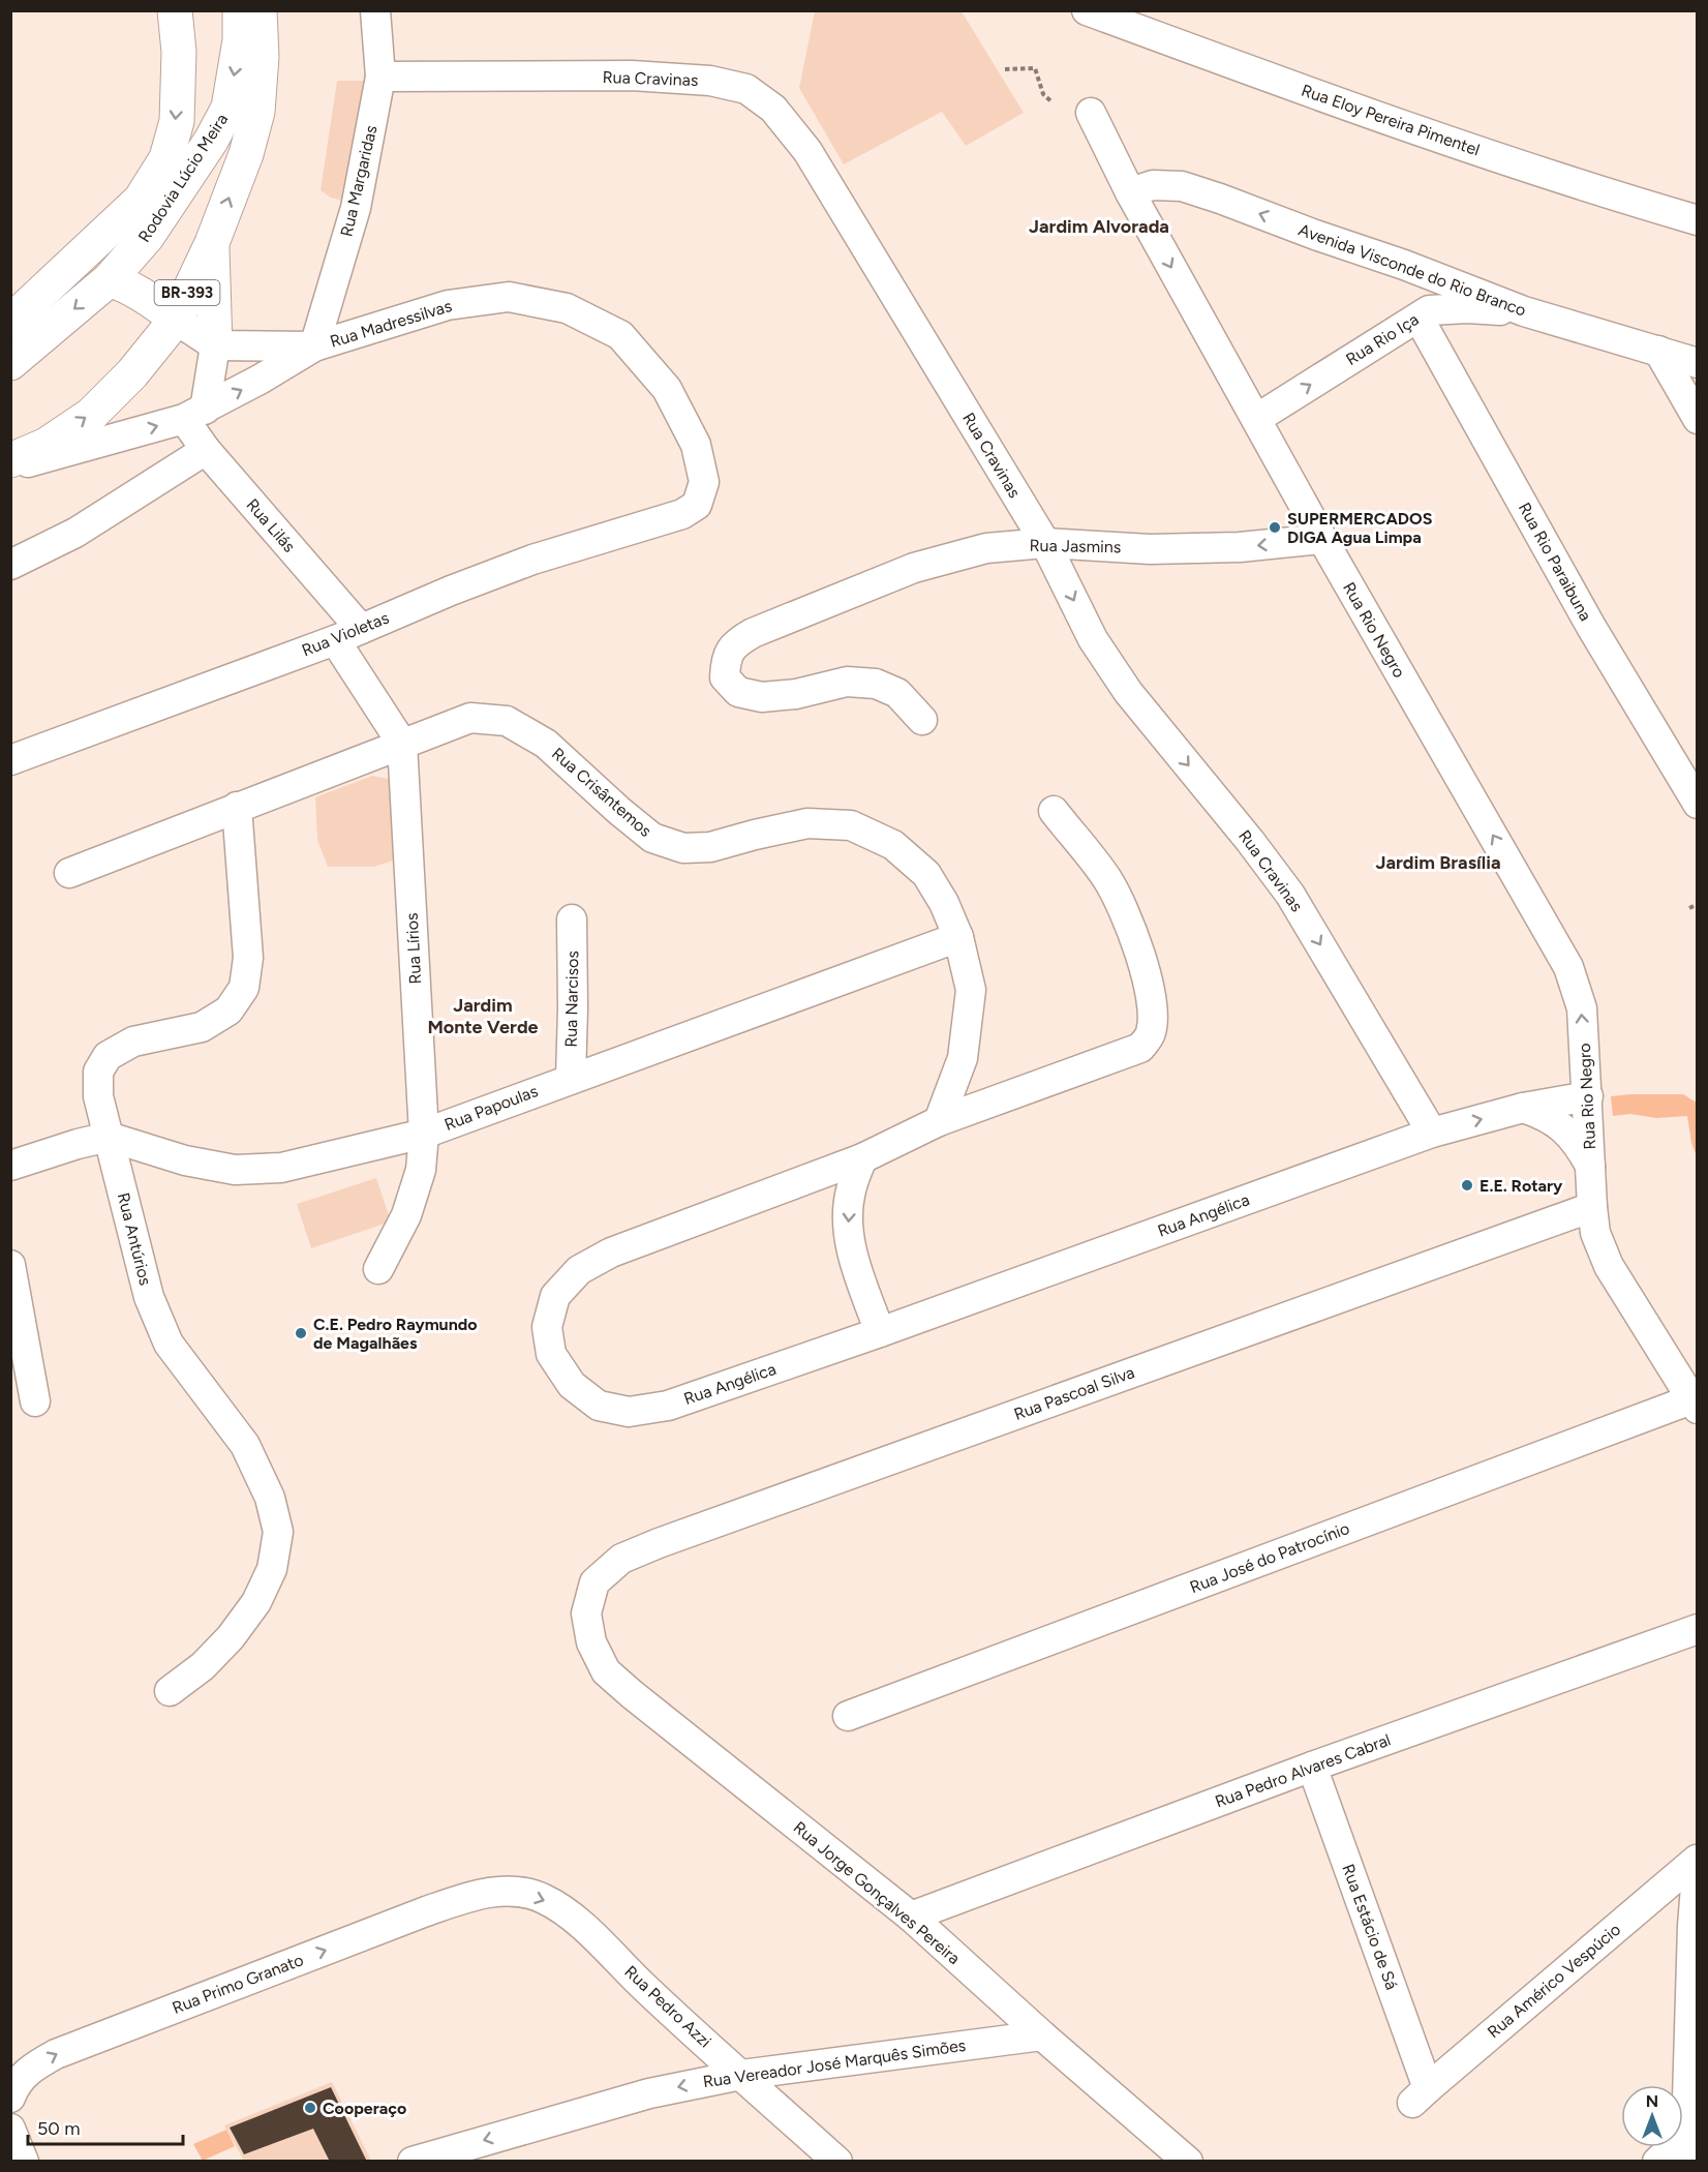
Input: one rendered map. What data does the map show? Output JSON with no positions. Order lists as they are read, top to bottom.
{
  "streets": {
    "main road": ["Rodovia Lúcio Meira", "BR-393"],
    "street": [
      "Rua Cravinas",
      "Rua Eloy Pereira Pimentel",
      "Rua Margaridas",
      "Avenida Visconde do Rio Branco",
      "Rua Madressilvas",
      "Rua Rio Iça",
      "Rua Lilás",
      "Rua Jasmins",
      "Rua Rio Paraibuna",
      "Rua Rio Negro",
      "Rua Violetas",
      "Rua Crisântemos",
      "Rua Lírios",
      "Rua Narcisos",
      "Rua Papoulas",
      "Rua Angélica",
      "Rua Antúrios",
      "Rua Pascoal Silva",
      "Rua José do Patrocínio",
      "Rua Pedro Alvares Cabral",
      "Rua Jorge Gonçalves Pereira",
      "Rua Estácio de Sá",
      "Rua Américo Vespúcio",
      "Rua Primo Granato",
      "Rua Pedro Azzi",
      "Rua Vereador José Marquês Simões"
    ]
  },
  "crossings": [
    ["Rua Cravinas", "Rua Margaridas"],
    ["Rua Cravinas", "Rua Jasmins"],
    ["Rua Cravinas", "Rua Angélica"],
    ["Rua Margaridas", "Rua Madressilvas"],
    ["Avenida Visconde do Rio Branco", "Rua Rio Iça"],
    ["Avenida Visconde do Rio Branco", "Rua Rio Negro"],
    ["Rua Madressilvas", "Rua Lilás"],
    ["Rua Madressilvas", "Rua Violetas"],
    ["Rua Rio Iça", "Rua Rio Paraibuna"],
    ["Rua Rio Iça", "Rua Rio Negro"],
    ["Rua Lilás", "Rua Violetas"],
    ["Rua Lilás", "Rua Lírios"],
    ["Rua Jasmins", "Rua Rio Negro"],
    ["Rua Rio Negro", "Rua Angélica"],
    ["Rua Rio Negro", "Rua Pascoal Silva"],
    ["Rua Rio Negro", "Rua José do Patrocínio"],
    ["Rua Violetas", "Rua Lírios"],
    ["Rua Crisântemos", "Rua Lírios"],
    ["Rua Crisântemos", "Rua Papoulas"],
    ["Rua Crisântemos", "Rua Angélica"],
    ["Rua Crisântemos", "Rua Antúrios"],
    ["Rua Lírios", "Rua Papoulas"],
    ["Rua Narcisos", "Rua Papoulas"],
    ["Rua Papoulas", "Rua Antúrios"],
    ["Rua Pascoal Silva", "Rua Jorge Gonçalves Pereira"],
    ["Rua Pedro Alvares Cabral", "Rua Jorge Gonçalves Pereira"],
    ["Rua Pedro Alvares Cabral", "Rua Estácio de Sá"],
    ["Rua Jorge Gonçalves Pereira", "Rua Vereador José Marquês Simões"],
    ["Rua Estácio de Sá", "Rua Américo Vespúcio"],
    ["Rua Primo Granato", "Rua Pedro Azzi"],
    ["Rua Pedro Azzi", "Rua Vereador José Marquês Simões"]
  ],
  "one_way": [
    "Rua Cravinas",
    "Avenida Visconde do Rio Branco",
    "Rua Rio Iça",
    "Rua Primo Granato",
    "Rua Pedro Azzi",
    "Rua Vereador José Marquês Simões"
  ],
  "districts": ["Jardim Alvorada", "Jardim Brasília", "Jardim Monte Verde"],
  "places": [
    "SUPERMERCADOS DIGA Agua Limpa",
    "E.E. Rotary",
    "C.E. Pedro Raymundo de Magalhães",
    "Cooperaço"
  ],
  "scale_bar": "50 m",
  "north": "top"
}
